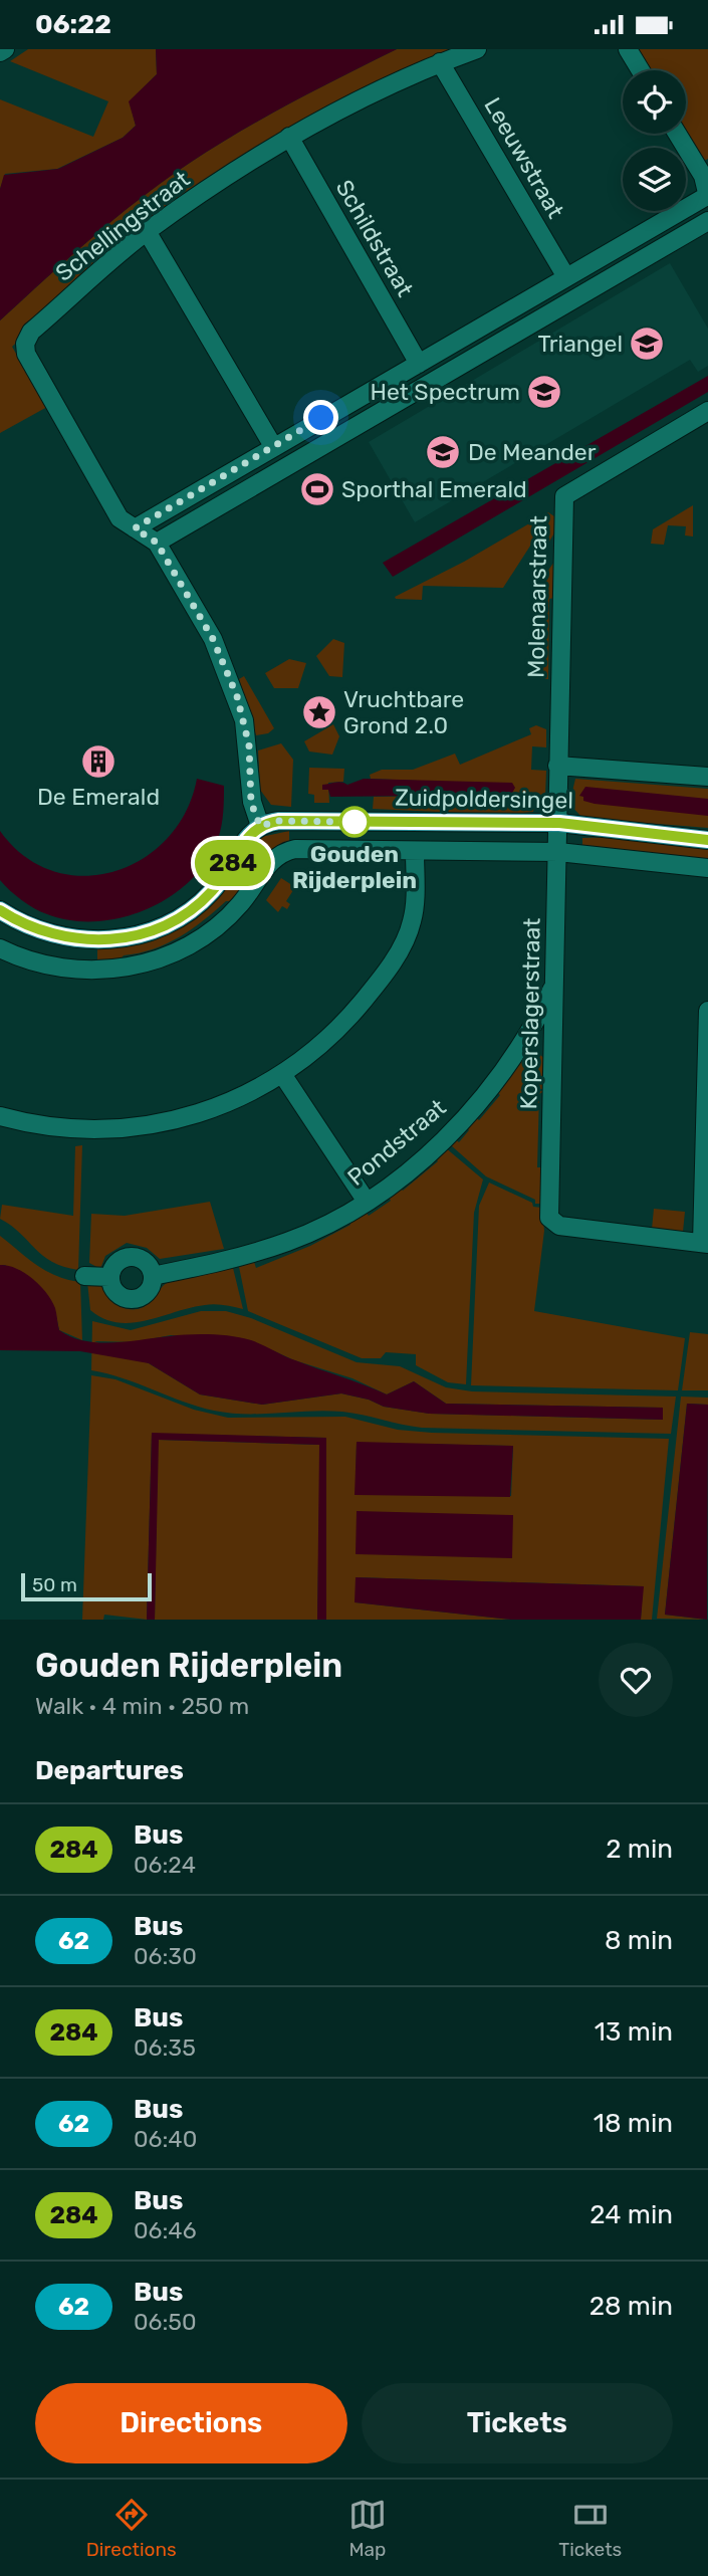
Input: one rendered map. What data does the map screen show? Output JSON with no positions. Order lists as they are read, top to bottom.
{
  "streets": {
    "street": [
      "Leeuwstraat",
      "Schellingstraat",
      "Schildstraat",
      "Molenaarstraat",
      "Zuidpoldersingel",
      "Koperslagerstraat",
      "Pondstraat"
    ]
  },
  "crossings": [
    ["Leeuwstraat", "Schellingstraat"],
    ["Schellingstraat", "Schildstraat"],
    ["Molenaarstraat", "Zuidpoldersingel"],
    ["Molenaarstraat", "Koperslagerstraat"],
    ["Zuidpoldersingel", "Koperslagerstraat"],
    ["Koperslagerstraat", "Pondstraat"]
  ],
  "places": {
    "school or university": ["Triangel", "Het Spectrum", "De Meander"],
    "sports": ["Sporthal Emerald"],
    "place": ["Vruchtbare Grond 2.0"],
    "building": ["De Emerald"],
    "other": ["Gouden Rijderplein"]
  },
  "lines": ["bus line 284"],
  "scale_bar": "50 m",
  "page": {
    "status": "06:22",
    "on_map": "284",
    "scale": "50 m",
    "heading": [
      ["Gouden Rijderplein", "Walk · 4 min · 250 m"],
      "Departures"
    ],
    "list": [
      {
        "mark": "284",
        "name": "Bus",
        "note": "06:24",
        "value": "2 min"
      },
      {
        "mark": "62",
        "name": "Bus",
        "note": "06:30",
        "value": "8 min"
      },
      {
        "mark": "284",
        "name": "Bus",
        "note": "06:35",
        "value": "13 min"
      },
      {
        "mark": "62",
        "name": "Bus",
        "note": "06:40",
        "value": "18 min"
      },
      {
        "mark": "284",
        "name": "Bus",
        "note": "06:46",
        "value": "24 min"
      },
      {
        "mark": "62",
        "name": "Bus",
        "note": "06:50",
        "value": "28 min"
      }
    ],
    "buttons": ["Directions", "Tickets"],
    "tabs": ["Directions", "Map", "Tickets"]
  }
}
